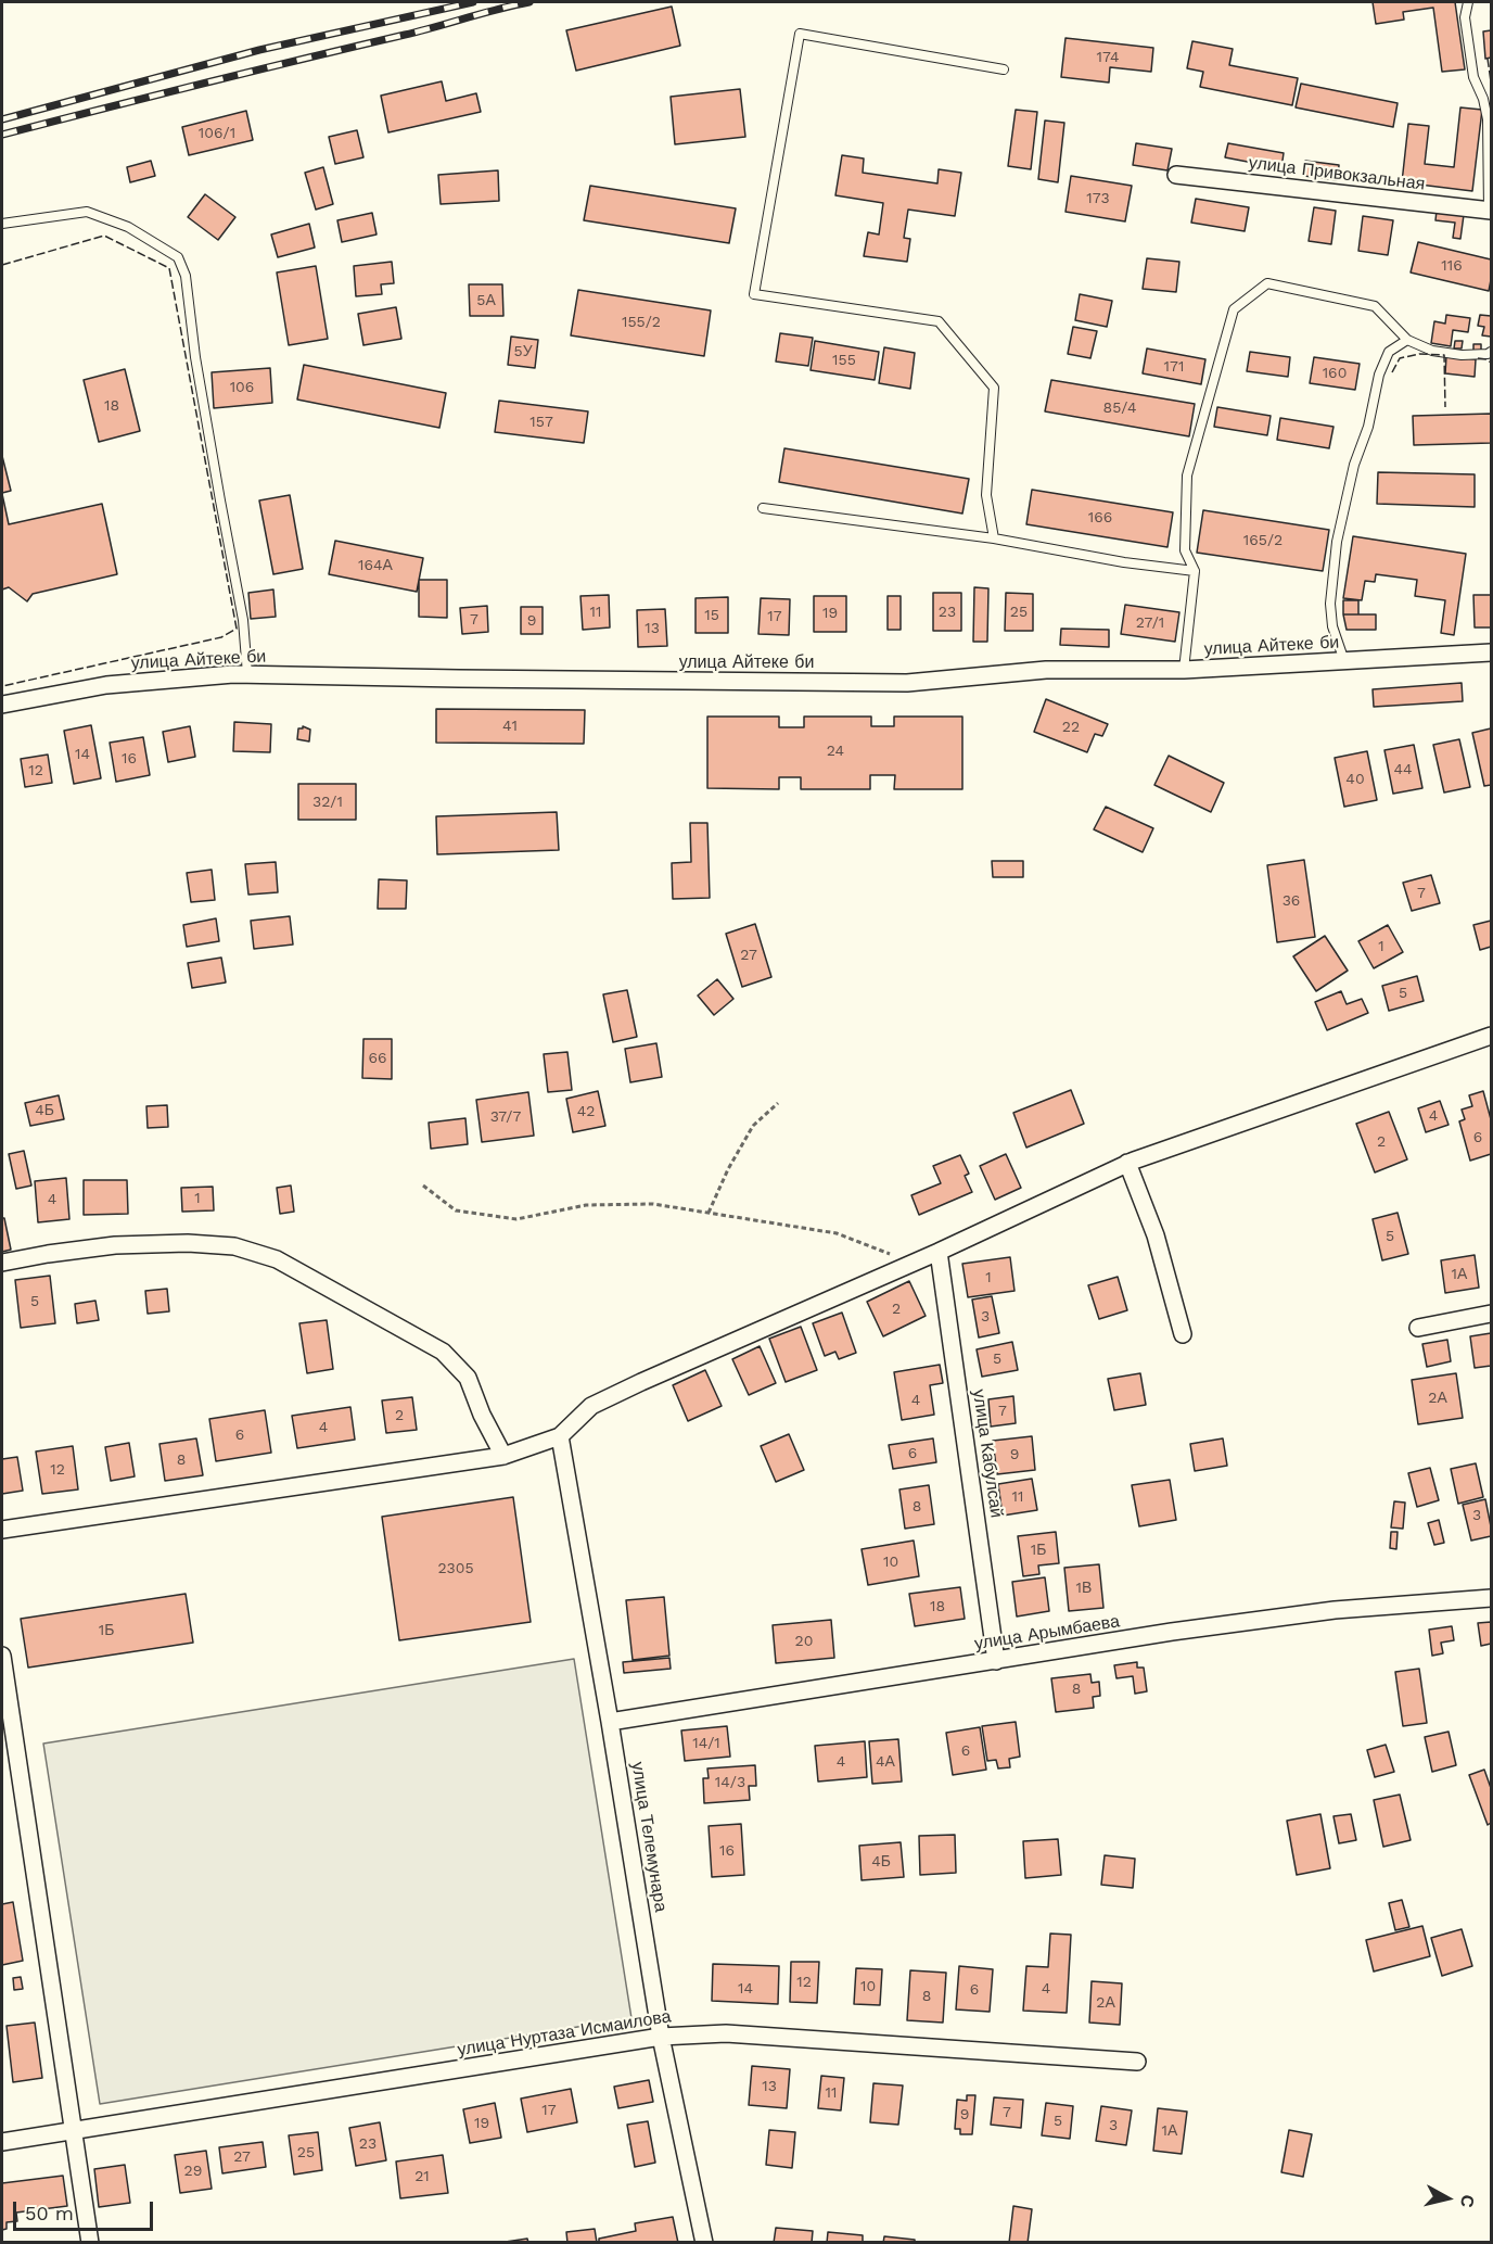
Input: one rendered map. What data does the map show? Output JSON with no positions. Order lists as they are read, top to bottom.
{
  "streets": {
    "street": [
      "улица Привокзальная",
      "улица Айтеке би",
      "улица Кабулсай",
      "улица Арымбаева",
      "улица Телемунара",
      "улица Нуртаза Исмаилова"
    ]
  },
  "crossings": [
    ["улица Кабулсай", "улица Арымбаева"],
    ["улица Арымбаева", "улица Телемунара"],
    ["улица Телемунара", "улица Нуртаза Исмаилова"]
  ],
  "house_numbers": [
    "174",
    "106/1",
    "173",
    "116",
    "5А",
    "155/2",
    "5У",
    "155",
    "171",
    "160",
    "106",
    "18",
    "85/4",
    "157",
    "166",
    "165/2",
    "164А",
    "11",
    "23",
    "25",
    "19",
    "15",
    "17",
    "7",
    "9",
    "27/1",
    "13",
    "41",
    "22",
    "24",
    "14",
    "16",
    "44",
    "12",
    "40",
    "32/1",
    "7",
    "36",
    "1",
    "27",
    "5",
    "66",
    "4Б",
    "42",
    "4",
    "37/7",
    "6",
    "2",
    "1",
    "4",
    "5",
    "1А",
    "1",
    "5",
    "2",
    "3",
    "5",
    "2А",
    "4",
    "7",
    "2",
    "4",
    "6",
    "6",
    "9",
    "8",
    "12",
    "11",
    "8",
    "3",
    "1Б",
    "10",
    "2305",
    "1В",
    "18",
    "1Б",
    "20",
    "8",
    "14/1",
    "6",
    "4",
    "4А",
    "14/3",
    "16",
    "4Б",
    "12",
    "10",
    "14",
    "4",
    "6",
    "8",
    "2А",
    "13",
    "11",
    "17",
    "7",
    "9",
    "5",
    "19",
    "3",
    "1А",
    "23",
    "25",
    "27",
    "29",
    "21"
  ],
  "scale_bar": "50 m",
  "north": "right"
}
